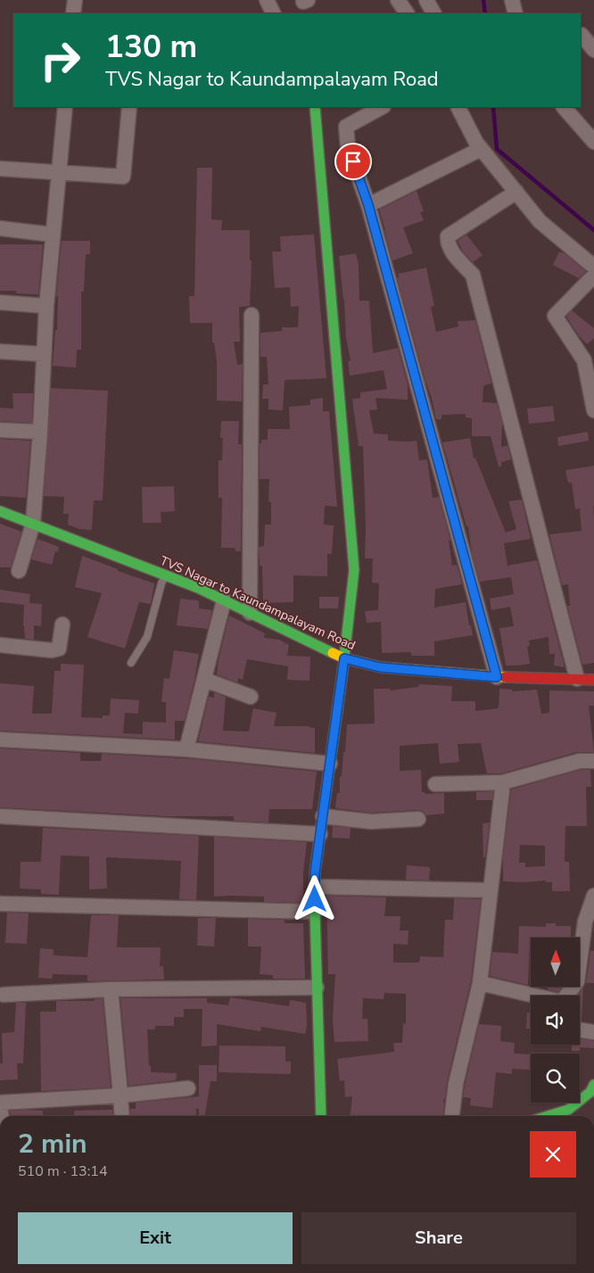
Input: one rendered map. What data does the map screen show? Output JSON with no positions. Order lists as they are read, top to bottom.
{
  "streets": {
    "street": ["TVS Nagar to Kaundampalayam Road"]
  },
  "north": "top",
  "page": {
    "turn": ["130 m", "TVS Nagar to Kaundampalayam Road"],
    "heading": ["2 min", "510 m · 13:14"],
    "buttons": ["Exit", "Share"]
  }
}
